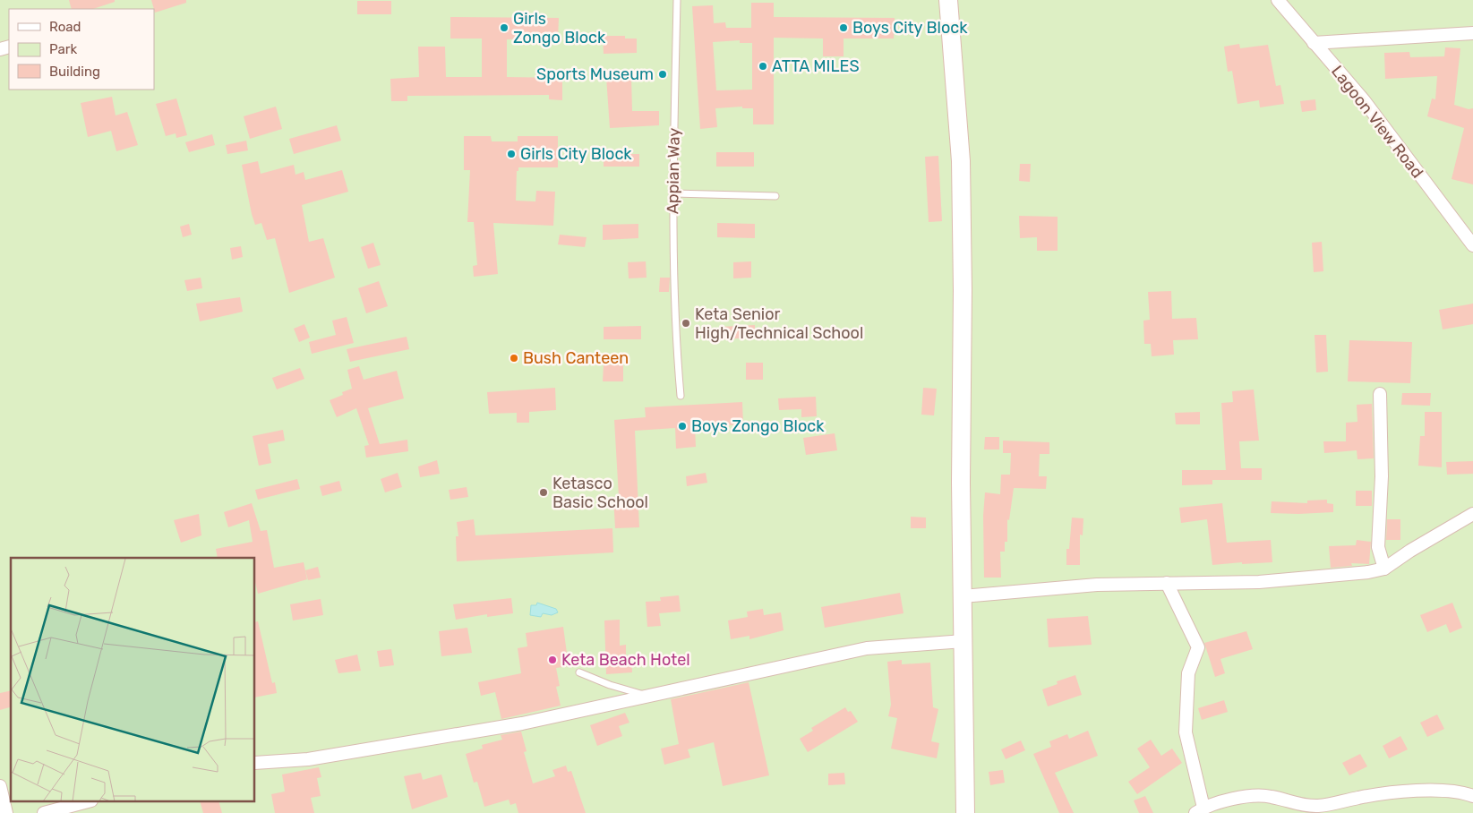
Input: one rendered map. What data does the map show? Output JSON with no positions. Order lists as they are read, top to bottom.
{
  "streets": {
    "street": ["Lagoon View Road"],
    "lane": ["Appian Way"]
  },
  "places": [
    "Girls Zongo Block",
    "Boys City Block",
    "ATTA MILES",
    "Sports Museum",
    "Girls City Block",
    "Keta Senior High/Technical School",
    "Bush Canteen",
    "Boys Zongo Block",
    "Ketasco Basic School",
    "Keta Beach Hotel"
  ],
  "legend": ["Road", "Park", "Building"]
}
